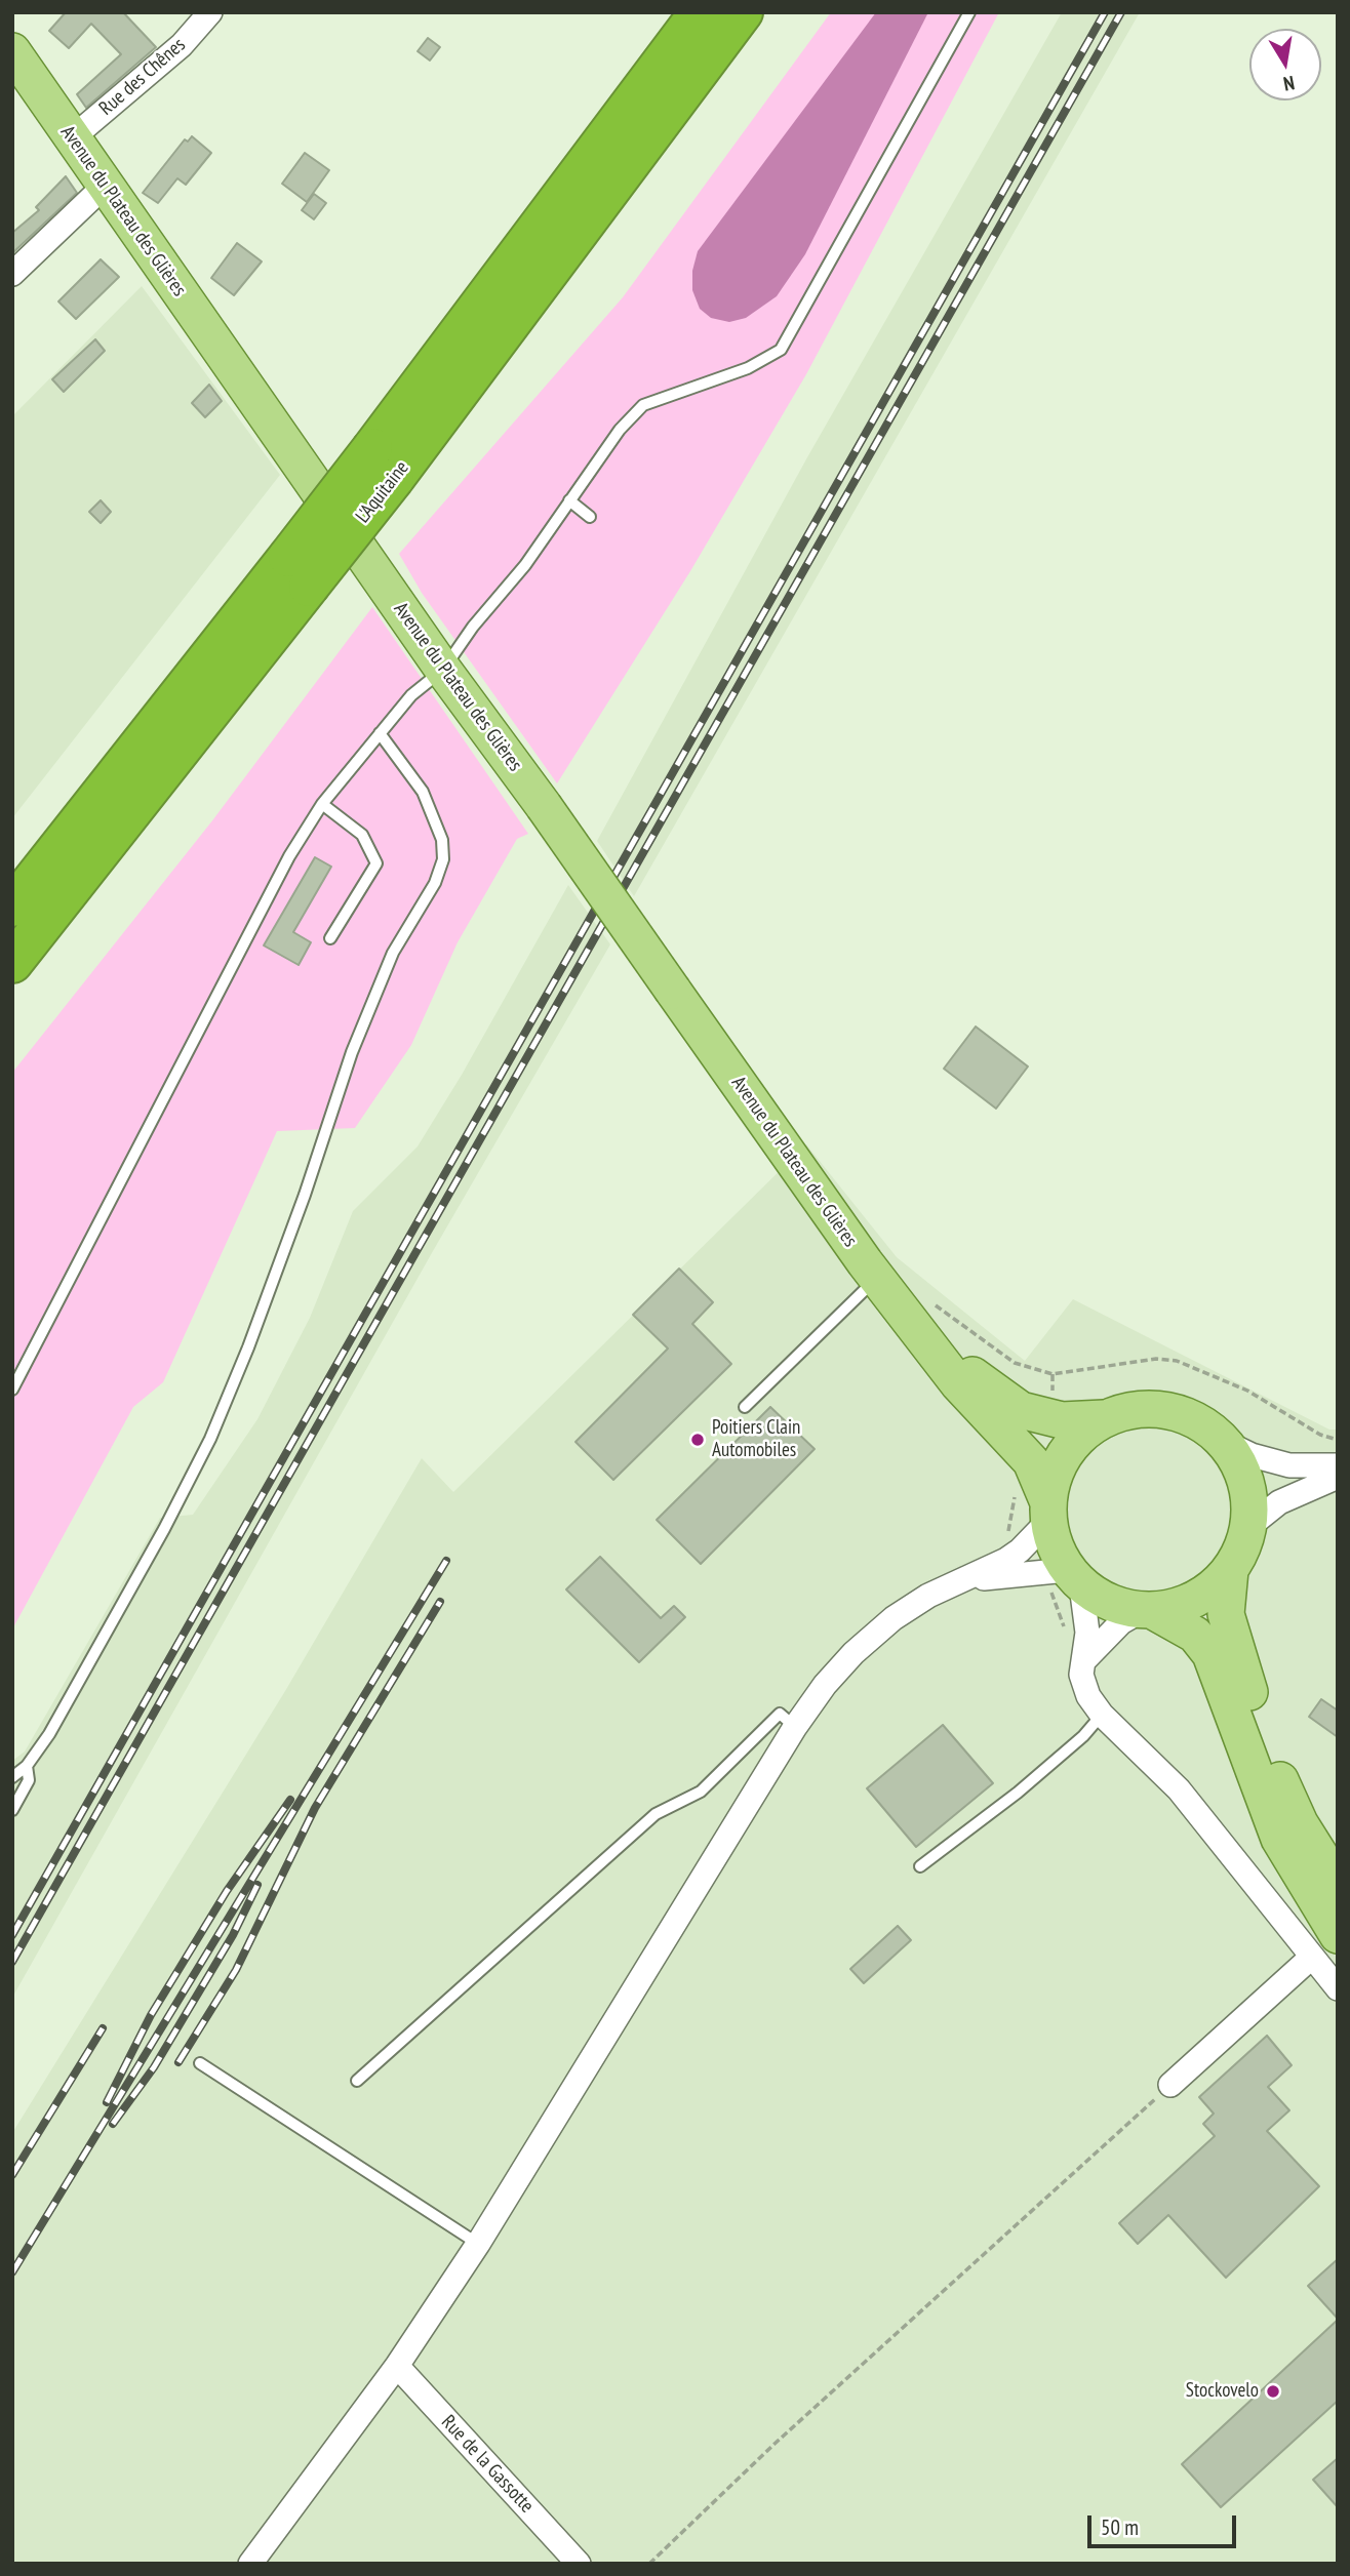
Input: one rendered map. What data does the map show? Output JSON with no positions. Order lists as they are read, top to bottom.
{
  "streets": {
    "highway": ["L'Aquitaine"],
    "main road": ["Avenue du Plateau des Glières"],
    "street": ["Rue des Chênes", "Rue de la Gassotte"]
  },
  "crossings": [
    ["Rue des Chênes", "Avenue du Plateau des Glières"]
  ],
  "places": ["Poitiers Clain Automobiles", "Stockovelo"],
  "scale_bar": "50 m",
  "north": "bottom"
}
